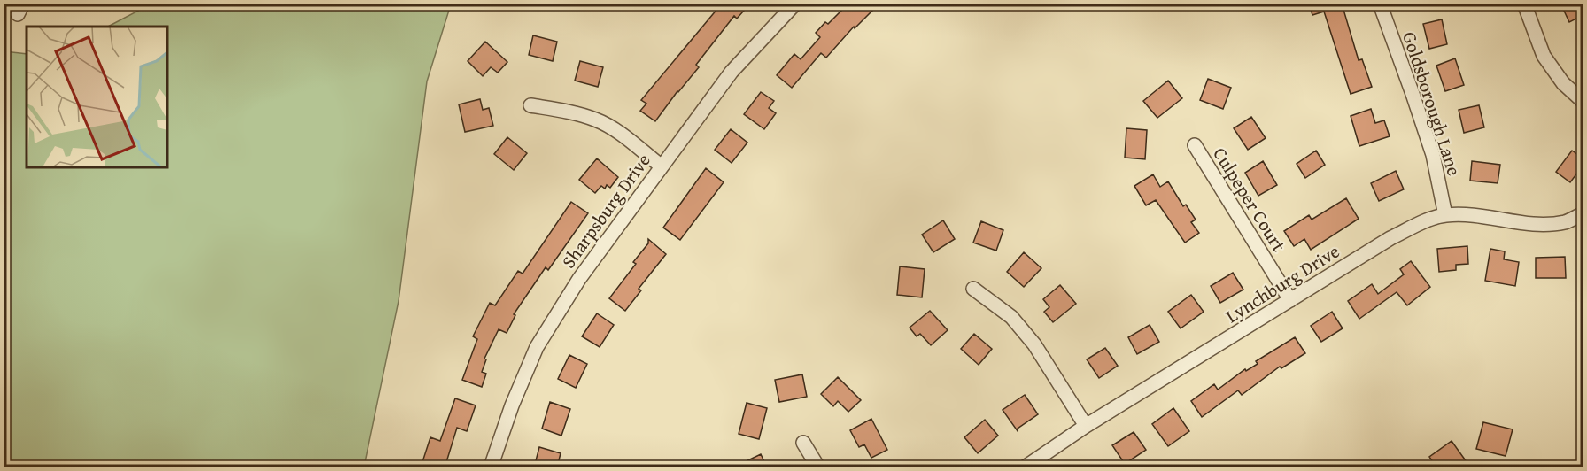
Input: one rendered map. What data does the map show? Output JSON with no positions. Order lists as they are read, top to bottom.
{
  "streets": {
    "street": [
      "Goldsborough Lane",
      "Culpeper Court",
      "Sharpsburg Drive",
      "Lynchburg Drive"
    ]
  },
  "crossings": [
    ["Goldsborough Lane", "Lynchburg Drive"],
    ["Culpeper Court", "Lynchburg Drive"]
  ]
}
